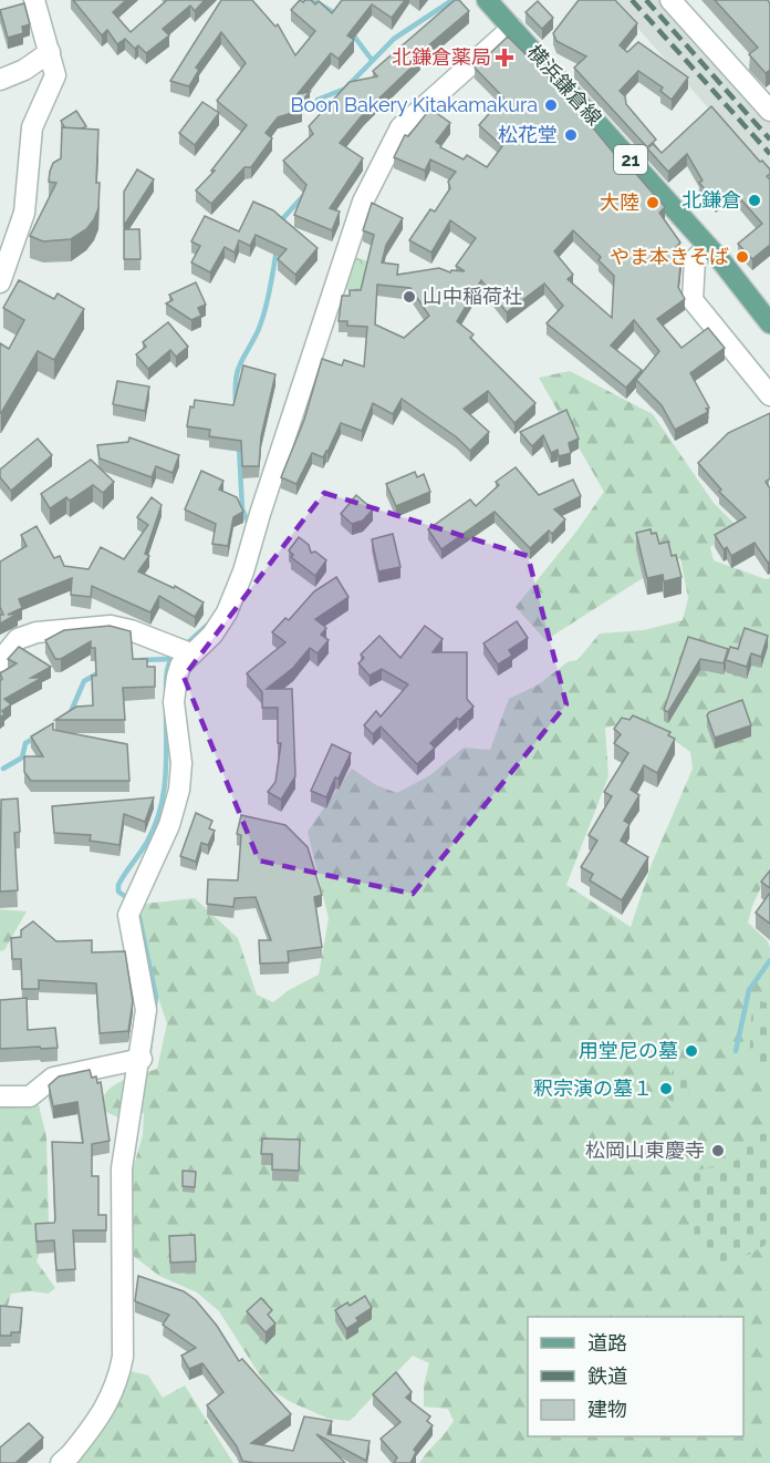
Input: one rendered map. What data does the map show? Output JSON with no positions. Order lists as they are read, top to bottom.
{
  "streets": {
    "main road": ["横浜鎌倉線", "21"]
  },
  "places": {
    "health": ["北鎌倉薬局"],
    "other": [
      "Boon Bakery Kitakamakura",
      "松花堂",
      "北鎌倉",
      "大陸",
      "やま本きそば",
      "山中稲荷社",
      "用堂尼の墓",
      "釈宗演の墓１",
      "松岡山東慶寺"
    ]
  },
  "legend": ["道路", "鉄道", "建物"]
}
